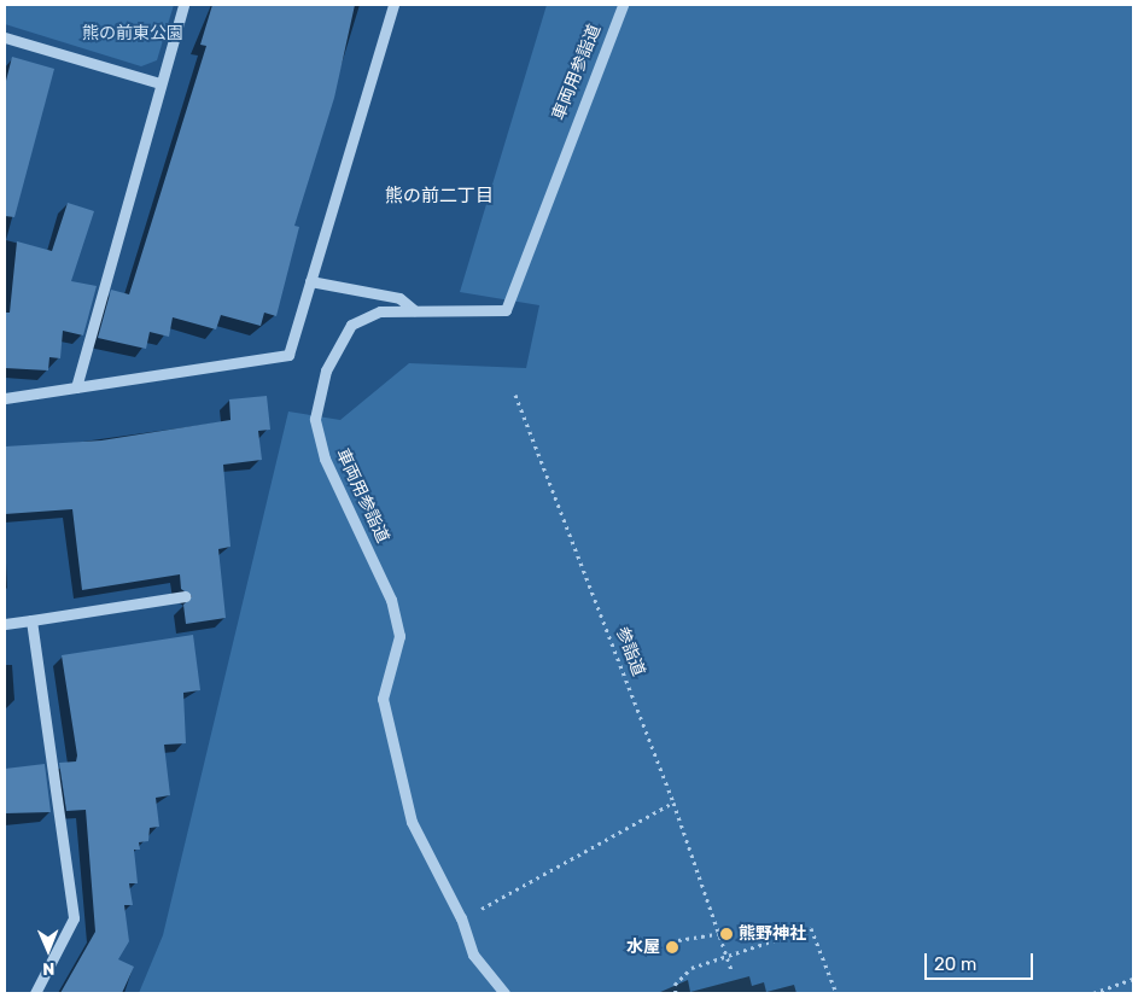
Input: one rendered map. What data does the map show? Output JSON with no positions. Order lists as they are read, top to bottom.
{
  "streets": {
    "street": ["車両用参詣道"],
    "path": ["参詣道"]
  },
  "districts": ["熊の前二丁目"],
  "parks": ["熊の前東公園"],
  "places": ["熊野神社", "水屋"],
  "scale_bar": "20 m",
  "north": "bottom"
}
